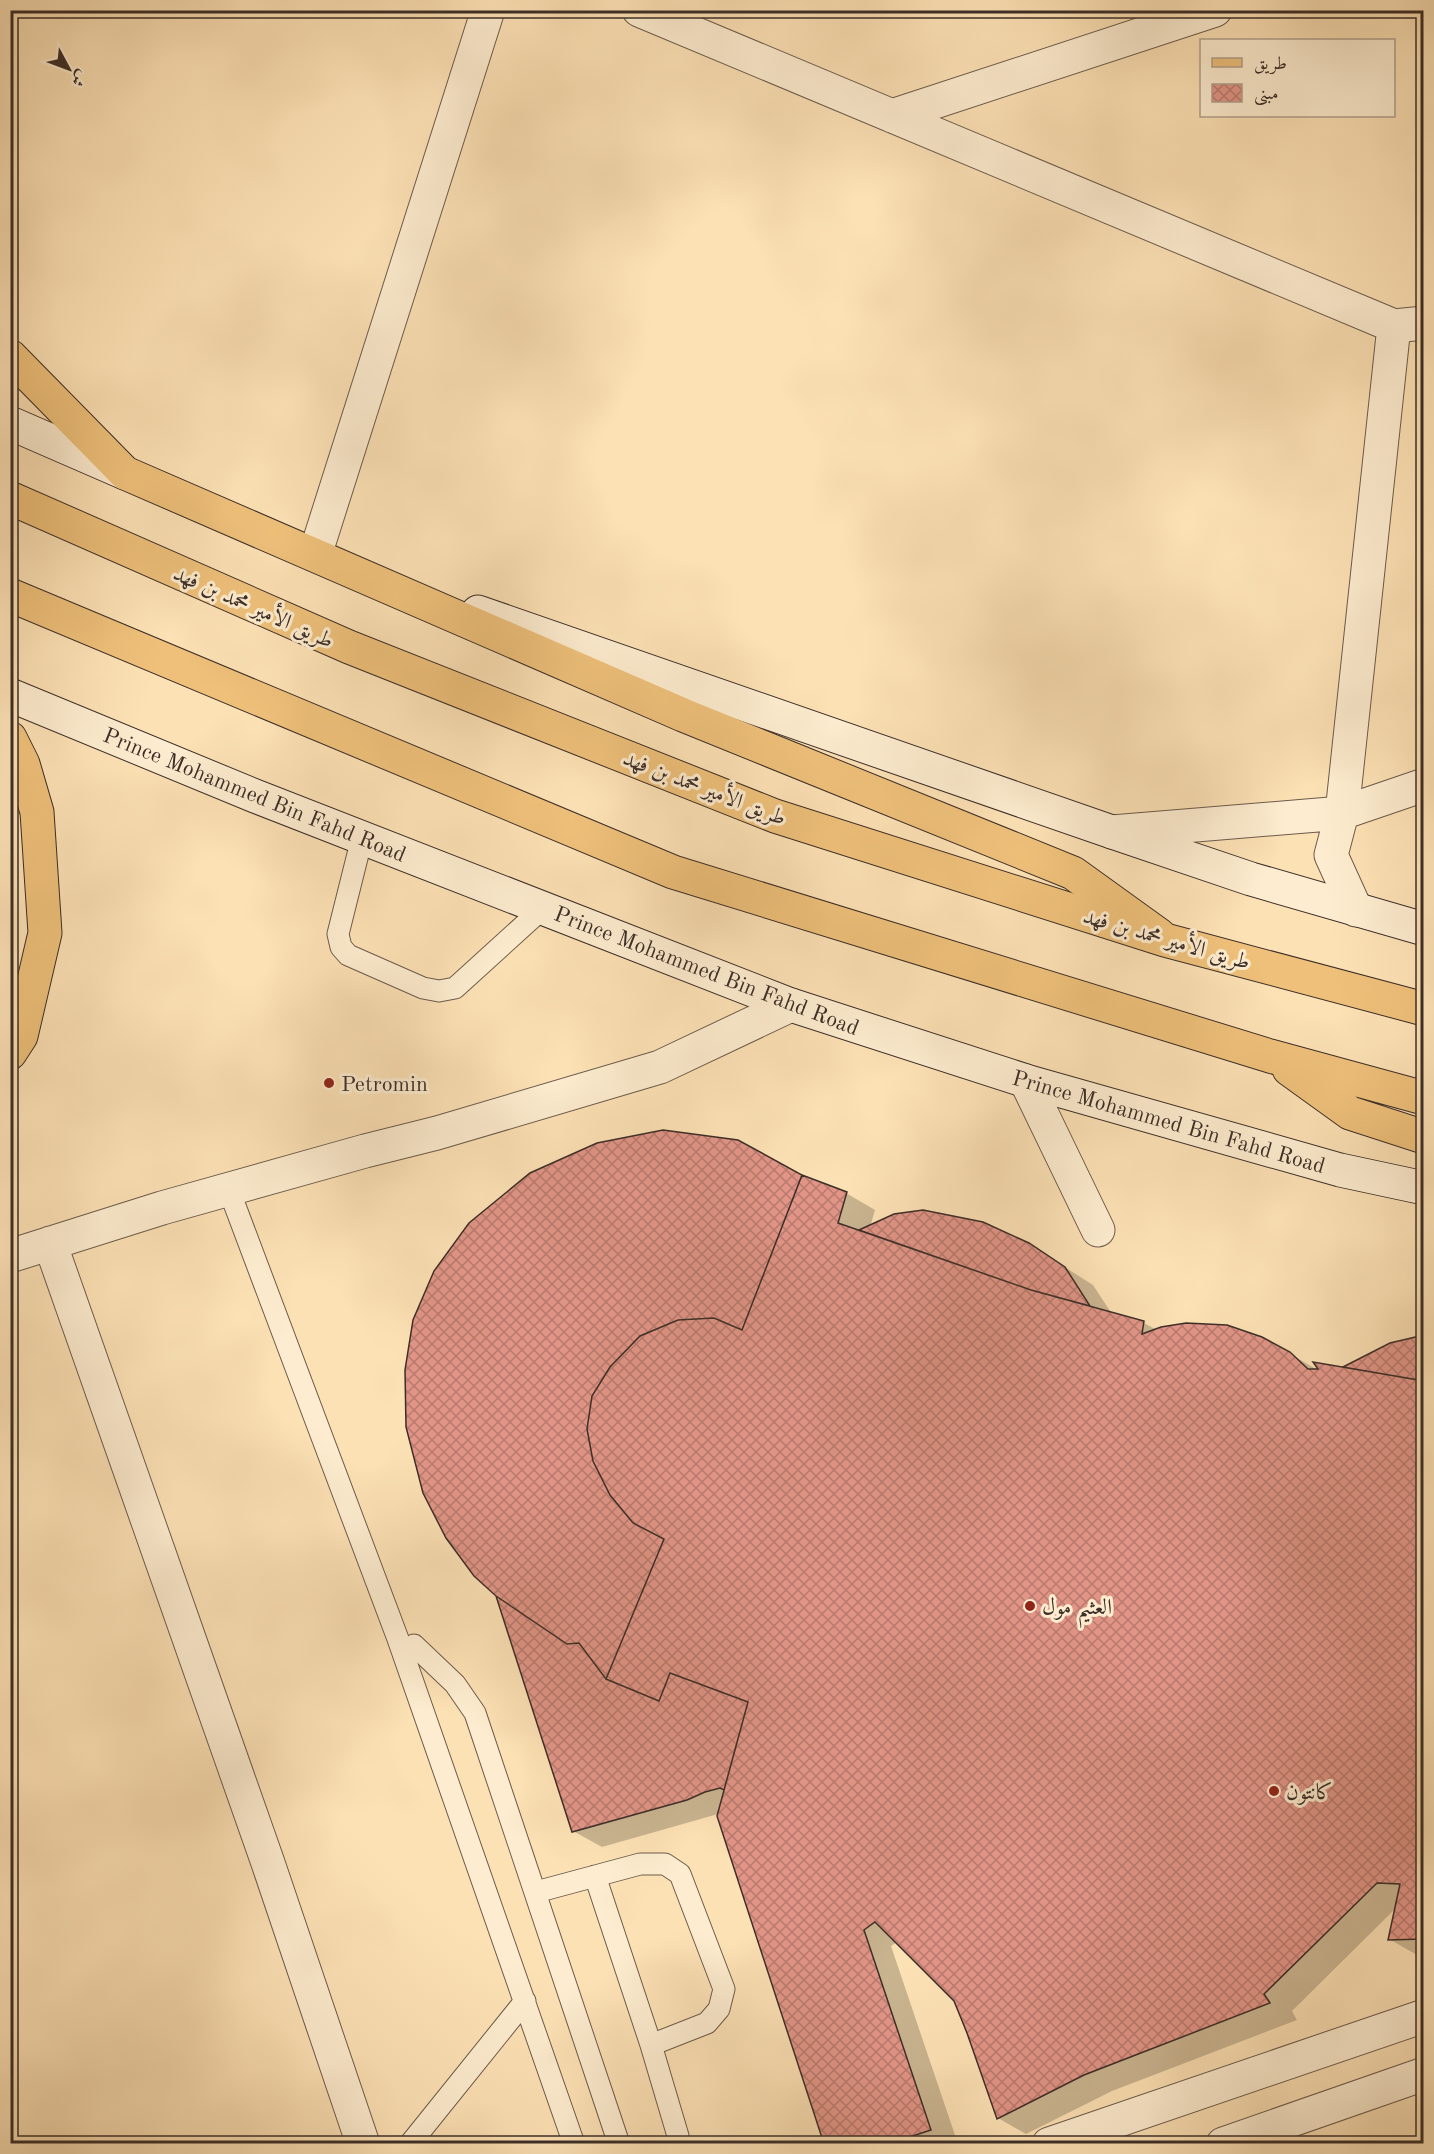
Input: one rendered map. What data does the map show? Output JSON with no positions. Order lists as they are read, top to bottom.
{
  "streets": {
    "main road": ["طريق الأمير محمد بن فهد"],
    "street": ["Prince Mohammed Bin Fahd Road"]
  },
  "places": ["Petromin", "العثيم مول", "كانتون"],
  "legend": ["طريق", "مبنى"],
  "north": "bottom right"
}
